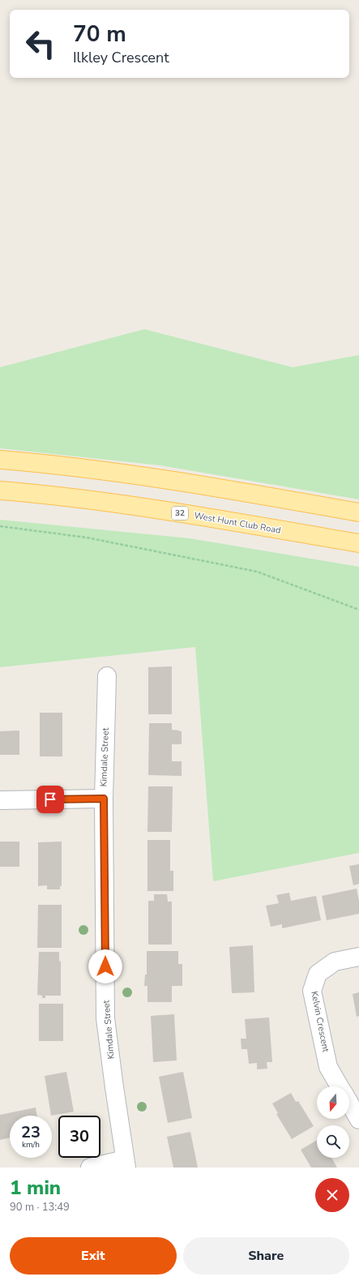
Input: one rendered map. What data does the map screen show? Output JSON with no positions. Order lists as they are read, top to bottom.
{
  "streets": {
    "main road": ["32", "West Hunt Club Road"],
    "street": ["Kimdale Street", "Kelvin Crescent"]
  },
  "north": "bottom",
  "page": {
    "turn": ["70 m", "Ilkley Crescent"],
    "speed": "23 km/h",
    "limit": "30",
    "heading": ["1 min", "90 m · 13:49"],
    "buttons": ["Exit", "Share"]
  }
}
